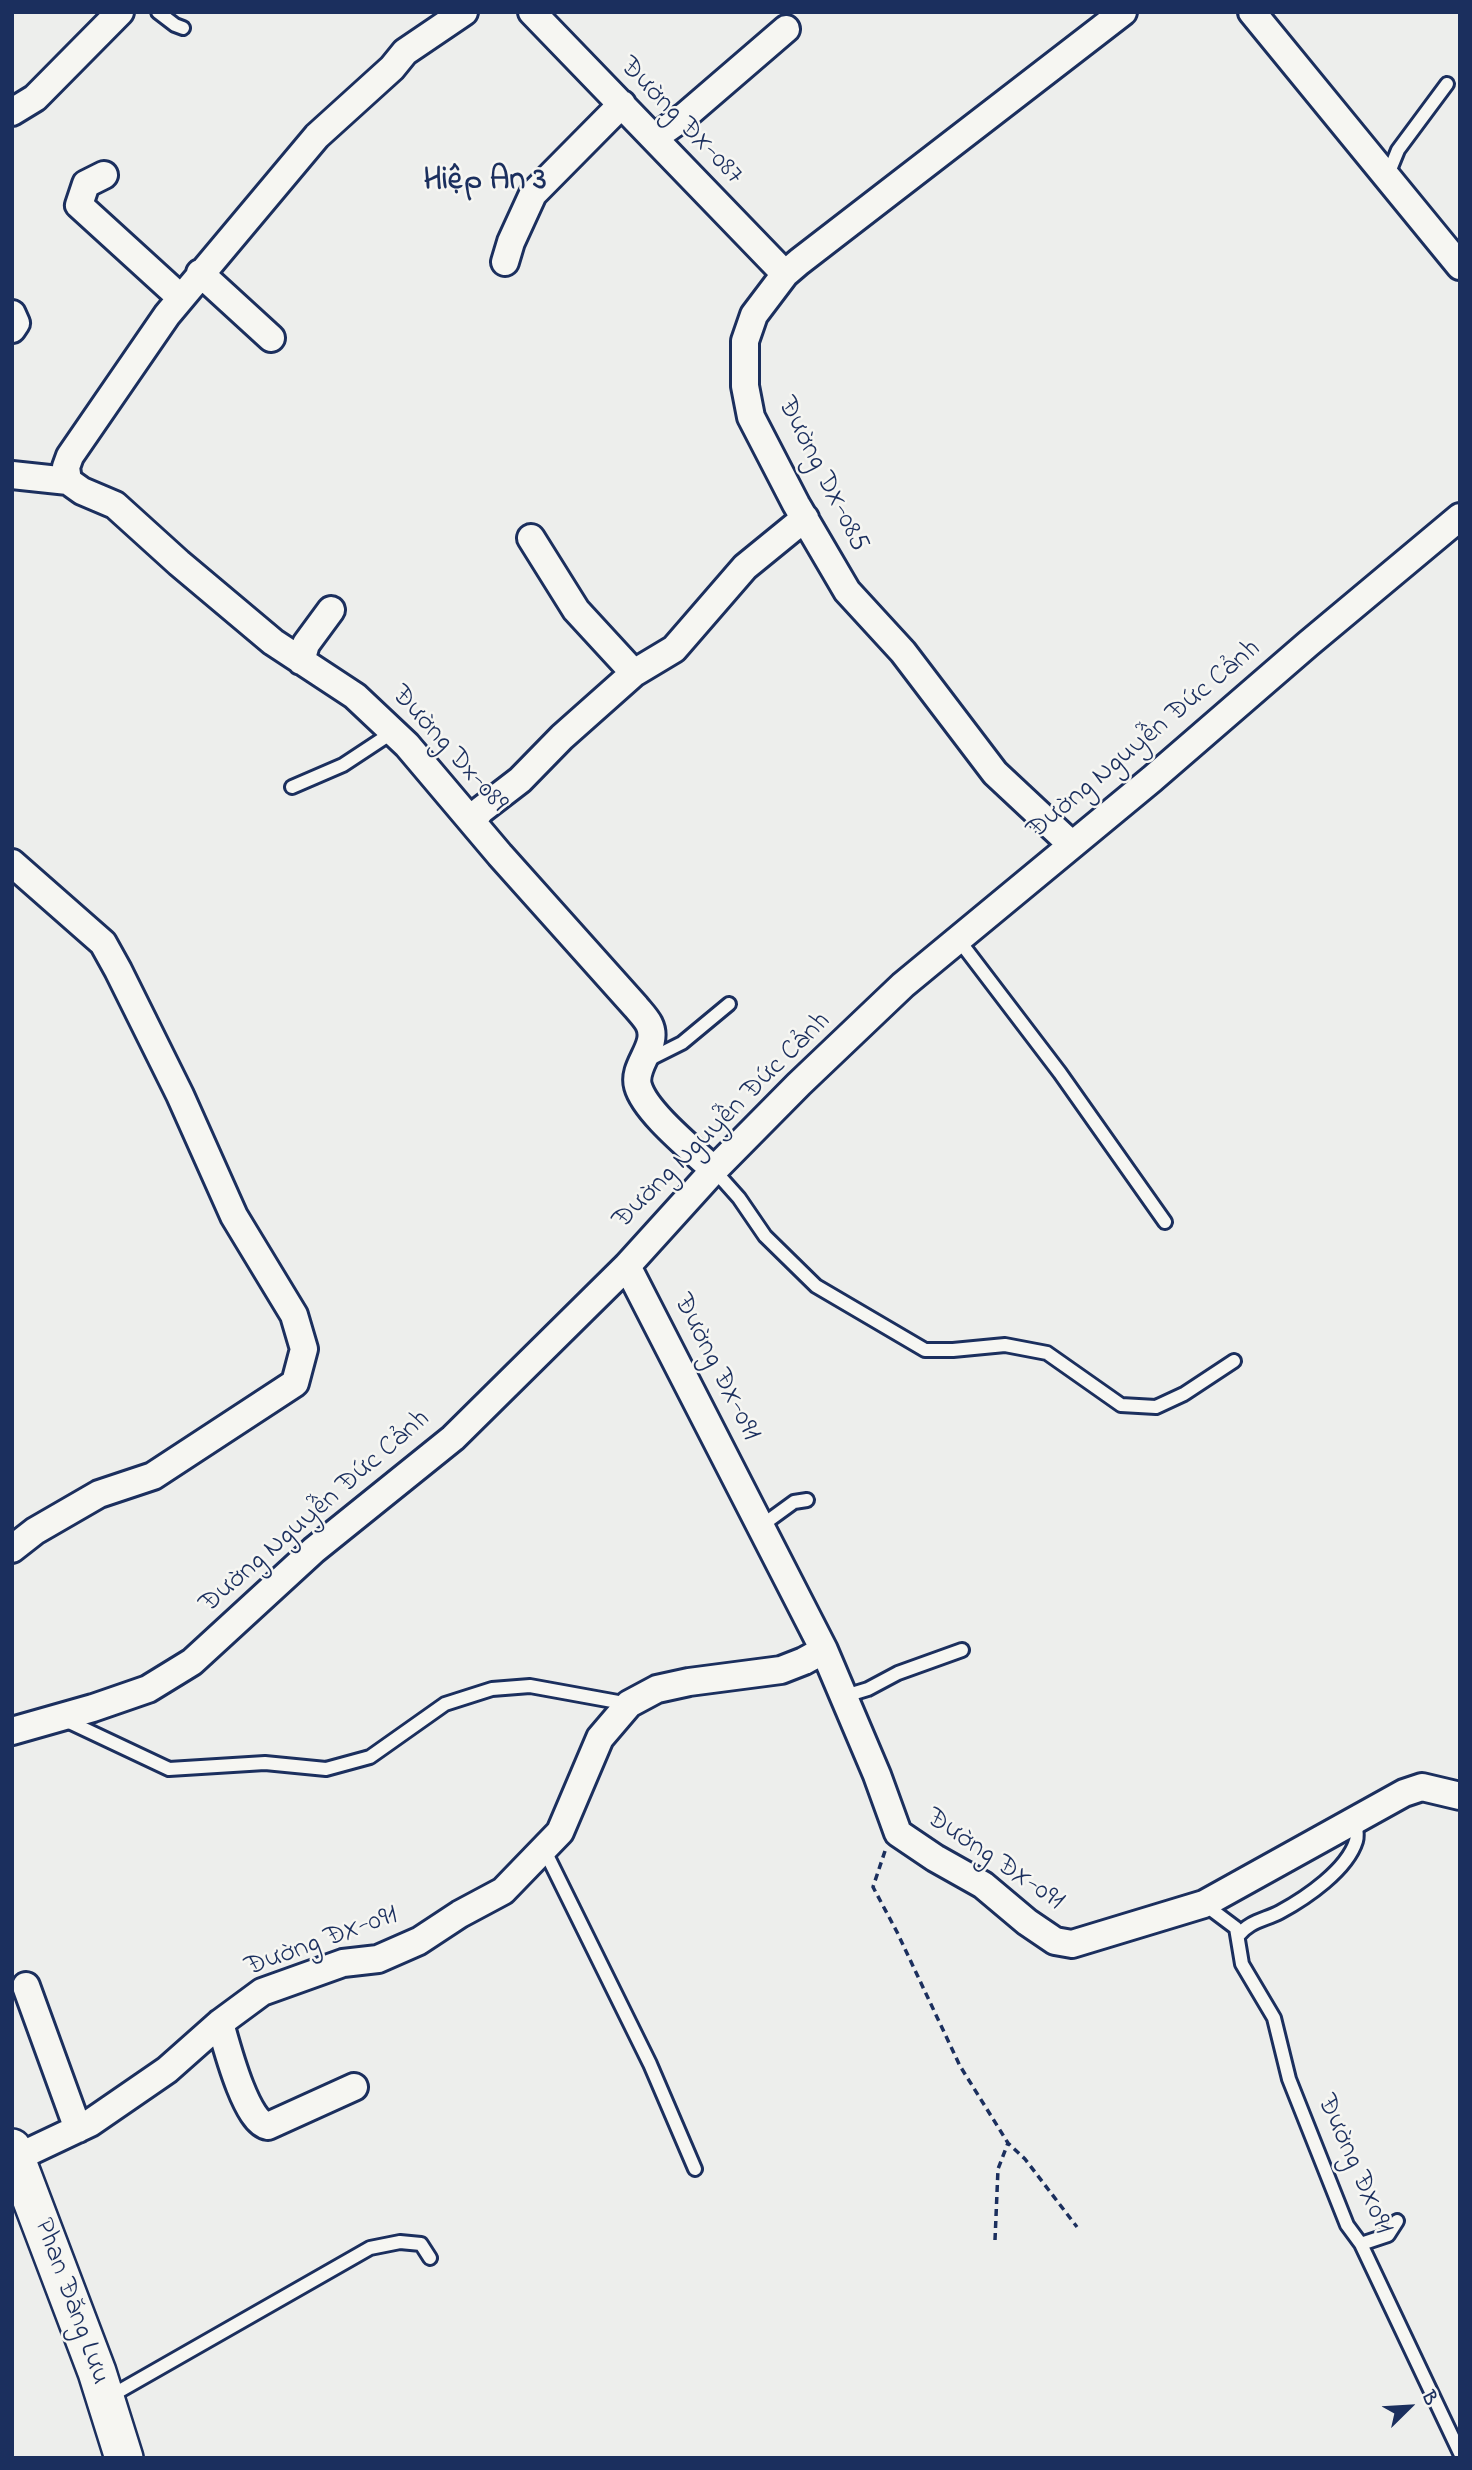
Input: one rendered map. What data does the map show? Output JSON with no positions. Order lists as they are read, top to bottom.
{
  "streets": {
    "street": [
      "Đường ĐX-087",
      "Đường DX-085",
      "Đường Nguyễn Đức Cảnh",
      "Đường Dx-089",
      "Đường ĐX-091",
      "Phan Đăng Lưu"
    ],
    "lane": ["Đường ĐX091"]
  },
  "crossings": [
    ["Đường ĐX-087", "Đường DX-085"],
    ["Đường DX-085", "Đường Nguyễn Đức Cảnh"],
    ["Đường Nguyễn Đức Cảnh", "Đường Dx-089"],
    ["Đường Nguyễn Đức Cảnh", "Đường ĐX-091"],
    ["Đường ĐX-091", "Phan Đăng Lưu"]
  ],
  "districts": ["Hiệp An 3"],
  "north": "top right"
}
